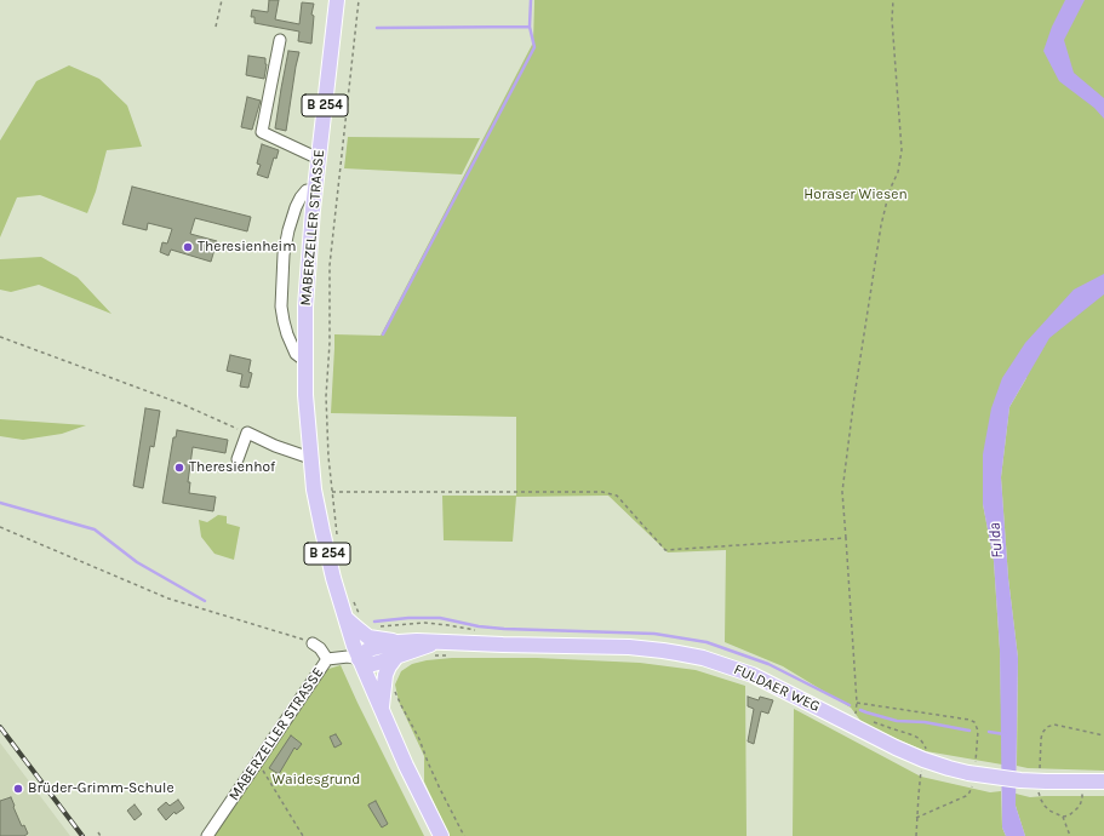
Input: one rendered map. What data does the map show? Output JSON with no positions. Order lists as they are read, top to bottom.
{
  "streets": {
    "main road": ["B 254", "MABERZELLER STRASSE", "FULDAER WEG"]
  },
  "crossings": [
    ["MABERZELLER STRASSE", "FULDAER WEG"]
  ],
  "water": ["Fulda"],
  "parks": ["Horaser Wiesen", "Waidesgrund"],
  "places": ["Theresienheim", "Theresienhof", "Brüder-Grimm-Schule"]
}
